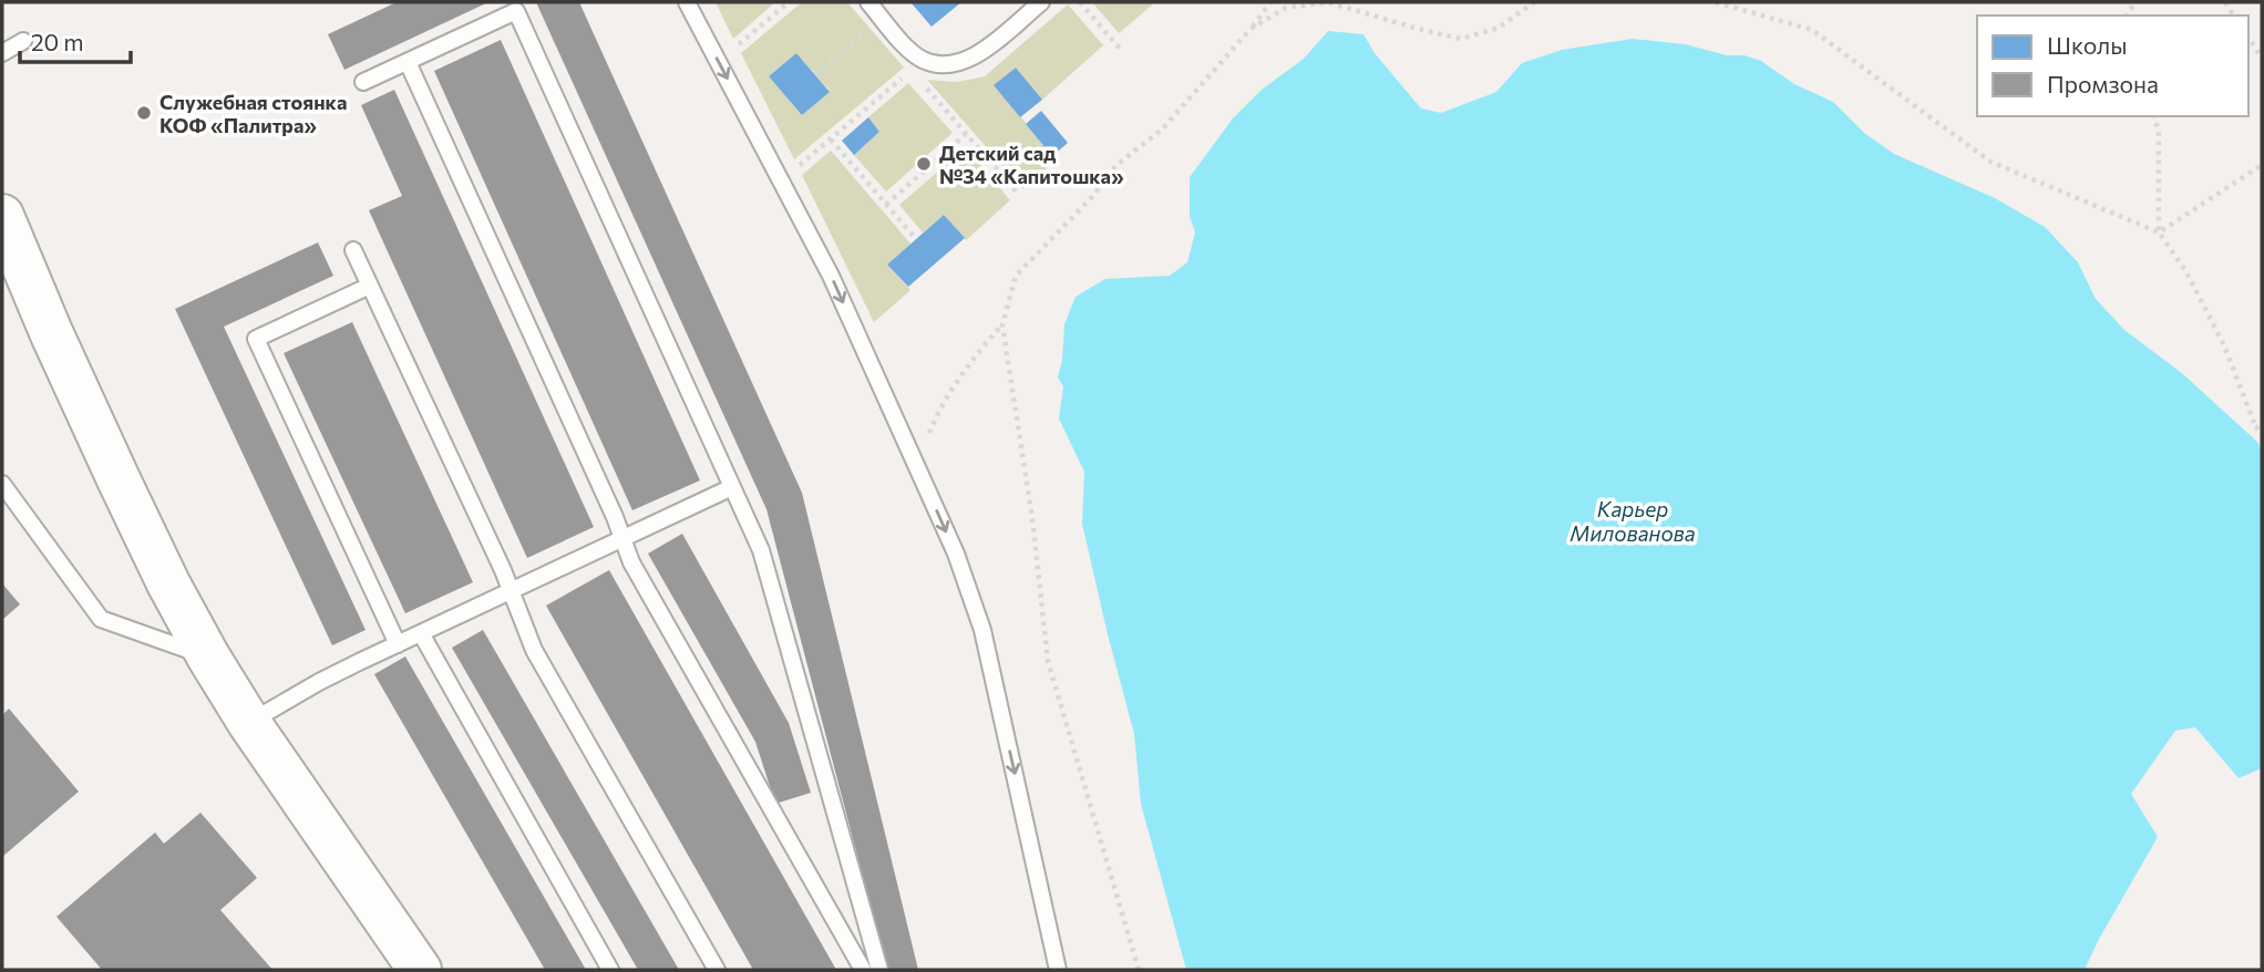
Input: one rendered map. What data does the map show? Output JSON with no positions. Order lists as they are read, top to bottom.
{
  "water": ["Карьер Милованова"],
  "places": ["Служебная стоянка КОФ «Палитра»", "Детский сад №34 «Капитошка»"],
  "legend": ["Школы", "Промзона"],
  "scale_bar": "20 m"
}
